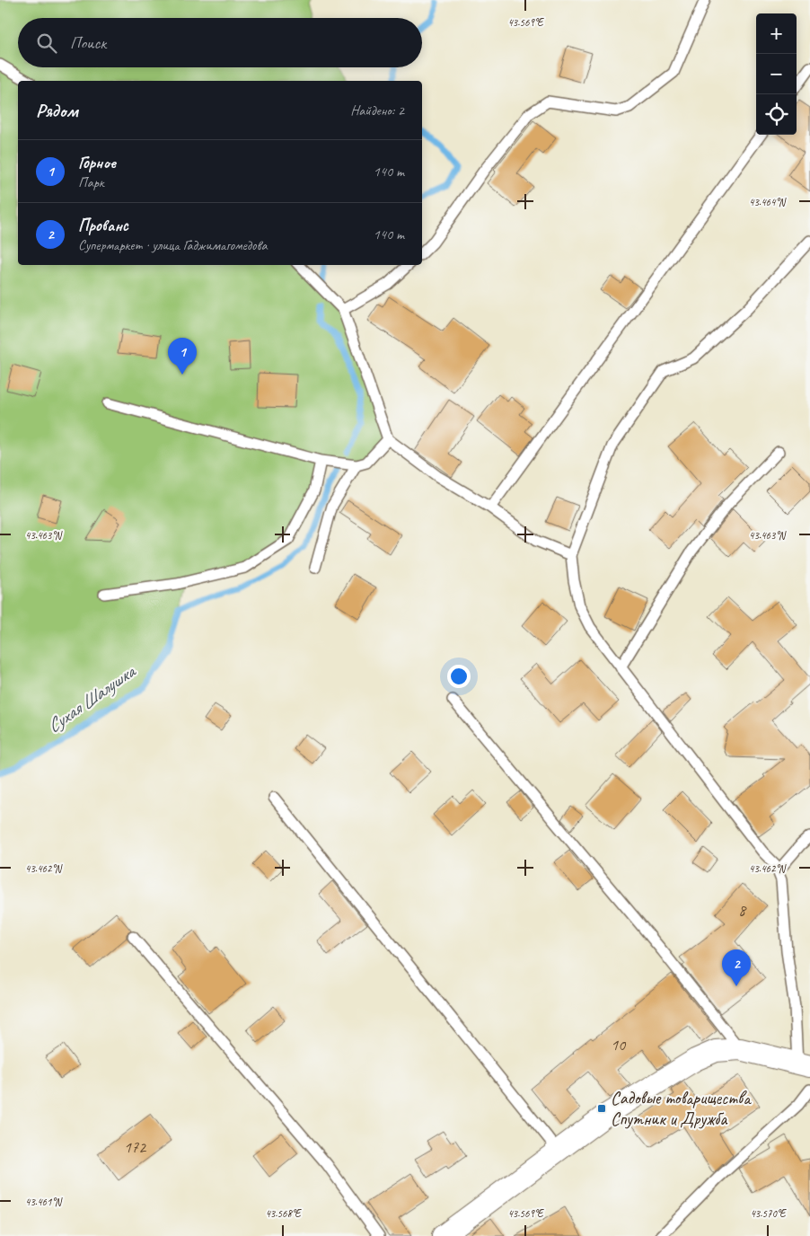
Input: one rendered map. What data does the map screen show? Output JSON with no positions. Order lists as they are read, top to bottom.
{
  "water": ["Сухая Шалушка"],
  "places": {
    "transit": ["Садовые товарищества Спутник и Дружба"]
  },
  "house_numbers": ["8", "10", "172"],
  "page": {
    "map_buttons": ["+", "−"],
    "search": "Поиск",
    "heading": ["Рядом", "Найдено: 2"],
    "list": [
      {
        "mark": "1",
        "name": "Горное",
        "note": "Парк",
        "value": "140 m"
      },
      {
        "mark": "2",
        "name": "Прованс",
        "note": "Супермаркет · улица Гаджимагомедова",
        "value": "140 m"
      }
    ],
    "pins": ["1", "2"]
  },
  "coordinates": [
    "43.569°E",
    "43.464°N",
    "43.463°N",
    "43.462°N",
    "43.461°N",
    "43.568°E",
    "43.570°E"
  ]
}
